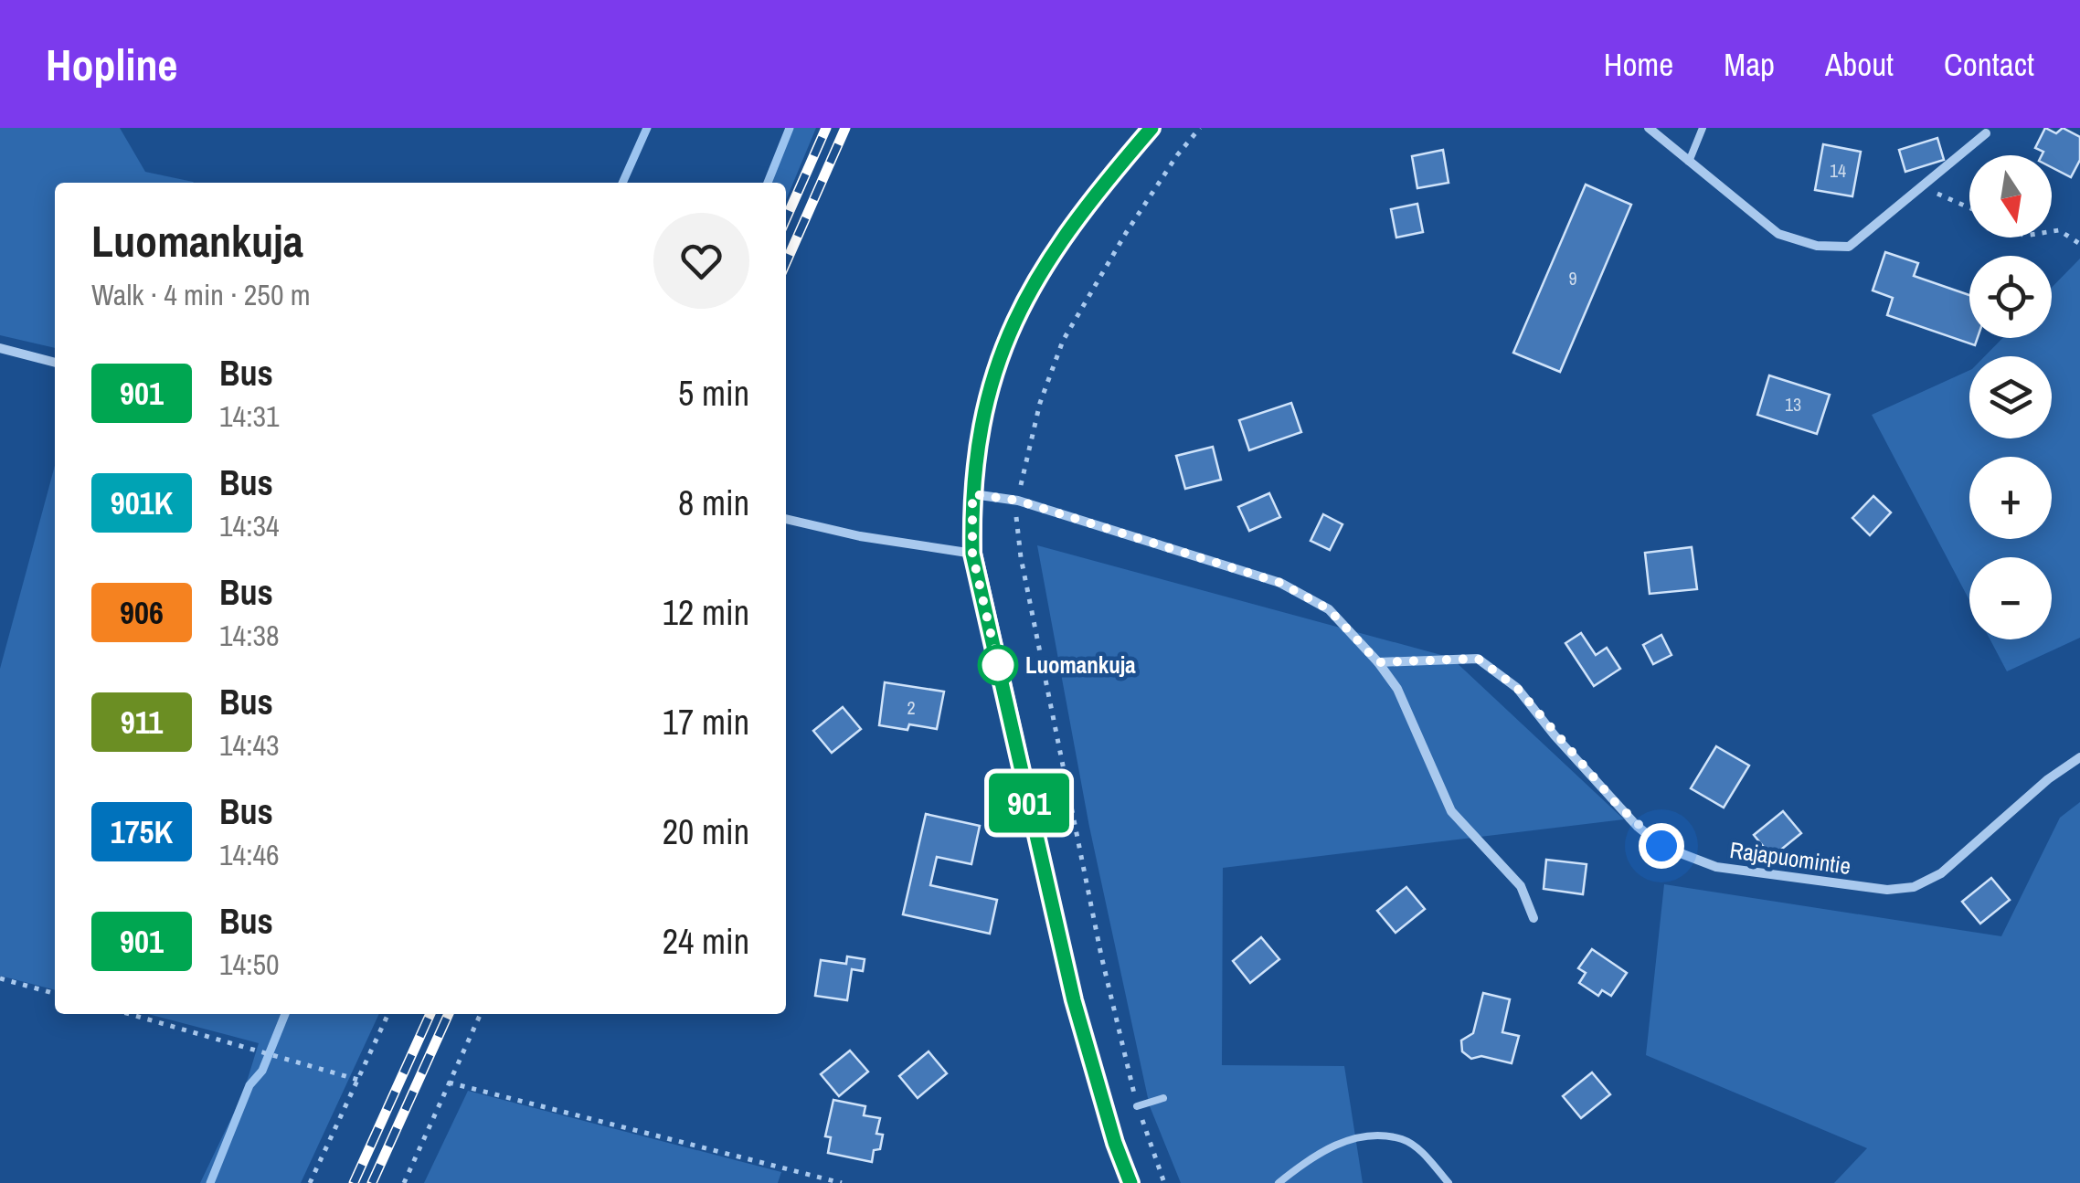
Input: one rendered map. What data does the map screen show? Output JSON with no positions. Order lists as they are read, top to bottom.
{
  "streets": {
    "street": ["Rajapuomintie"]
  },
  "places": ["Luomankuja"],
  "lines": ["bus line 901"],
  "house_numbers": [
    "14",
    "9",
    "13",
    "2"
  ],
  "north": "bottom",
  "page": {
    "header": "Hopline",
    "nav": [
      "Home",
      "Map",
      "About",
      "Contact"
    ],
    "on_map": "901",
    "map_buttons": ["+", "−"],
    "heading": ["Luomankuja", "Walk · 4 min · 250 m"],
    "list": [
      {
        "mark": "901",
        "name": "Bus",
        "note": "14:31",
        "value": "5 min"
      },
      {
        "mark": "901K",
        "name": "Bus",
        "note": "14:34",
        "value": "8 min"
      },
      {
        "mark": "906",
        "name": "Bus",
        "note": "14:38",
        "value": "12 min"
      },
      {
        "mark": "911",
        "name": "Bus",
        "note": "14:43",
        "value": "17 min"
      },
      {
        "mark": "175K",
        "name": "Bus",
        "note": "14:46",
        "value": "20 min"
      },
      {
        "mark": "901",
        "name": "Bus",
        "note": "14:50",
        "value": "24 min"
      }
    ]
  }
}
